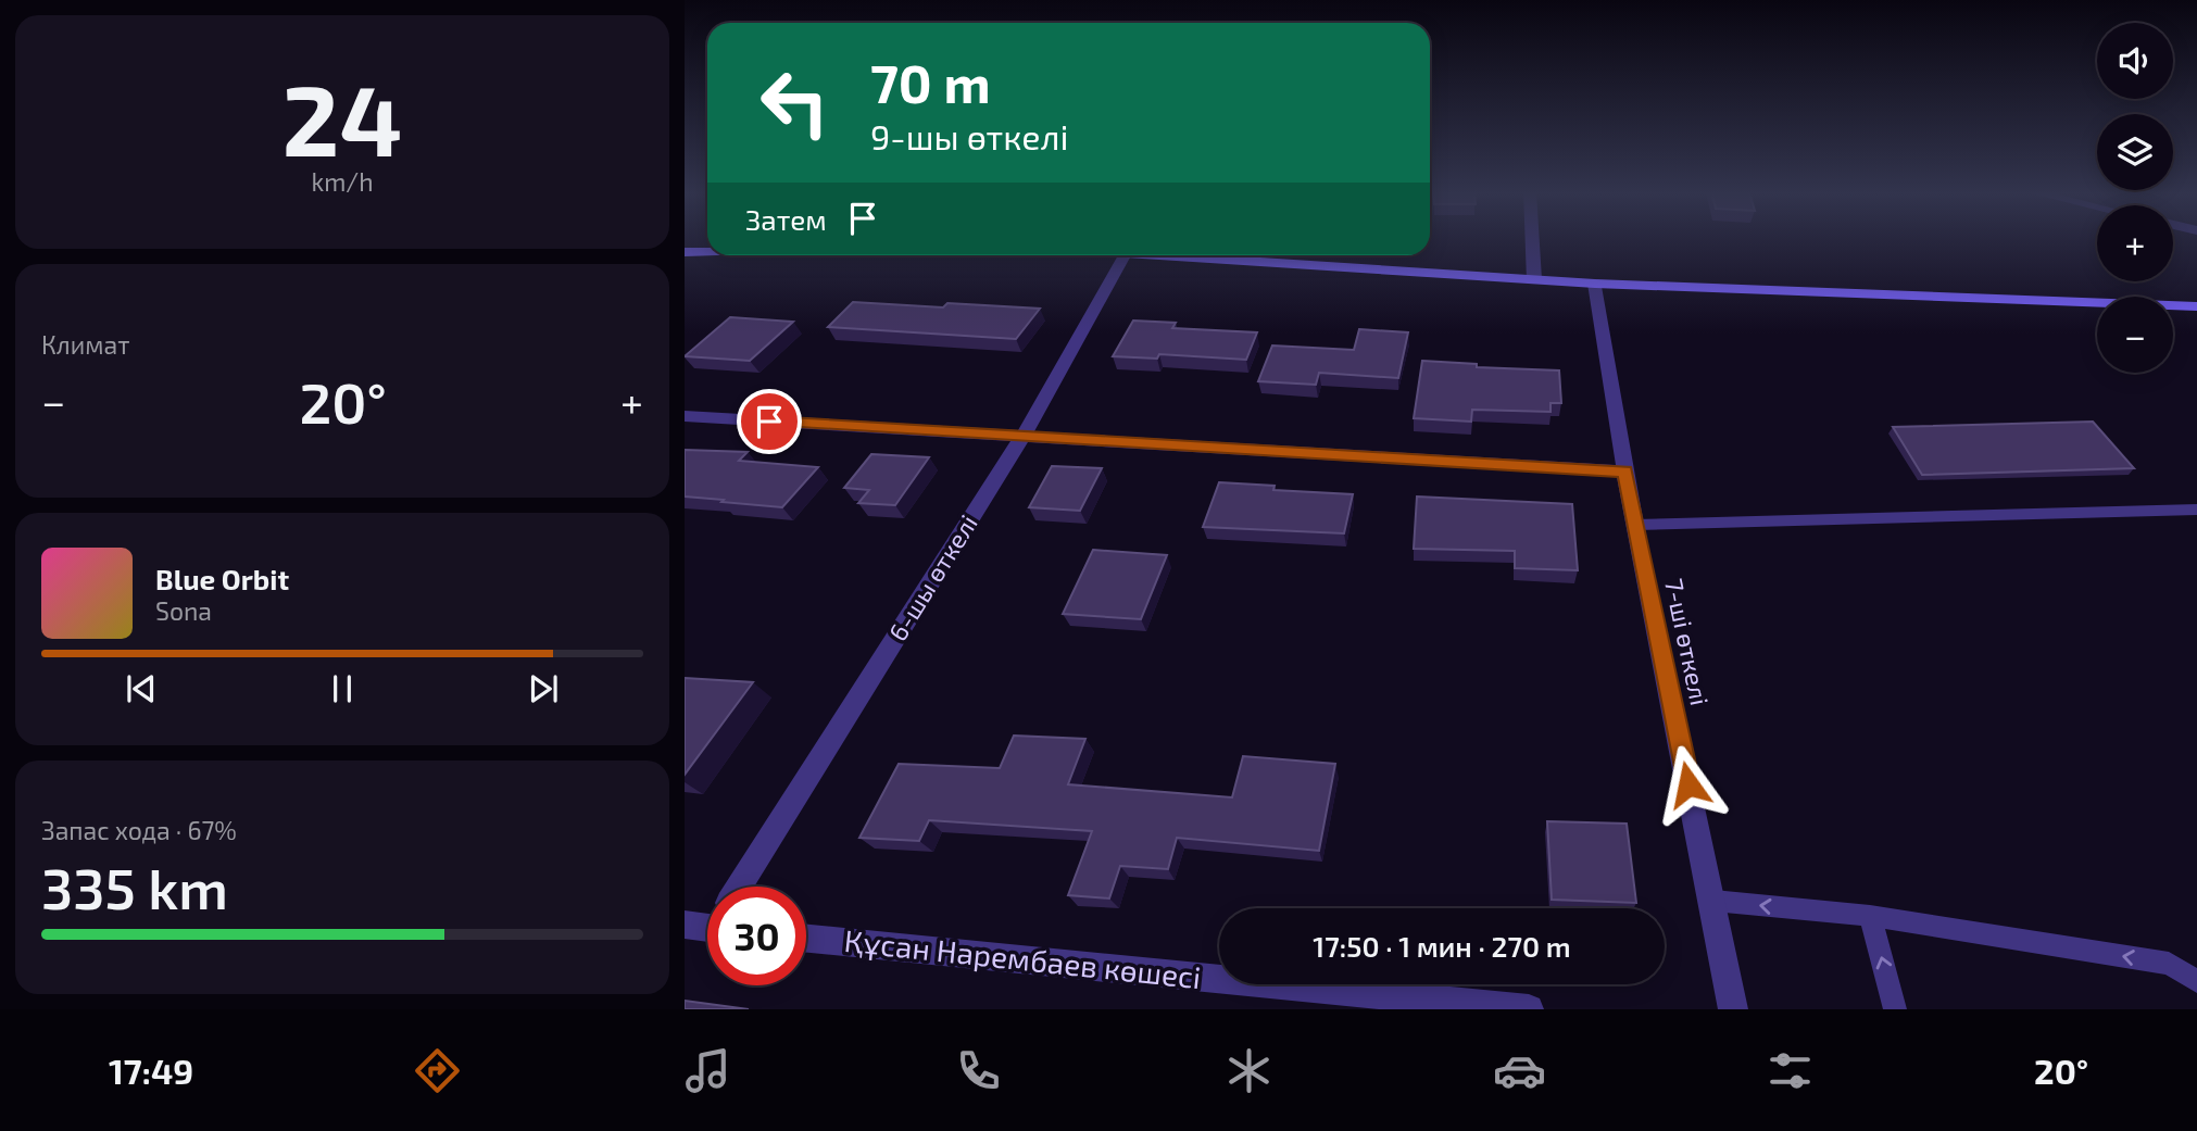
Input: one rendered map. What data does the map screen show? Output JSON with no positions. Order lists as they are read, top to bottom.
{
  "streets": {
    "street": ["6-шы өткелі", "7-ші өткелі", "Құсан Нарембаев көшесі"]
  },
  "page": {
    "tile": [
      ["24", "km/h"],
      "Климат",
      ["Запас хода · 67%", "335 km"]
    ],
    "map_buttons": ["+", "−"],
    "turn": ["70 m", "9-шы өткелі"],
    "then": "Затем",
    "heat": ["−", "20°", "+"],
    "song": ["Blue Orbit", "Sona"],
    "limit": "30",
    "trip": "17:50 · 1 мин · 270 m",
    "tabs": ["17:49", "20°"]
  }
}
